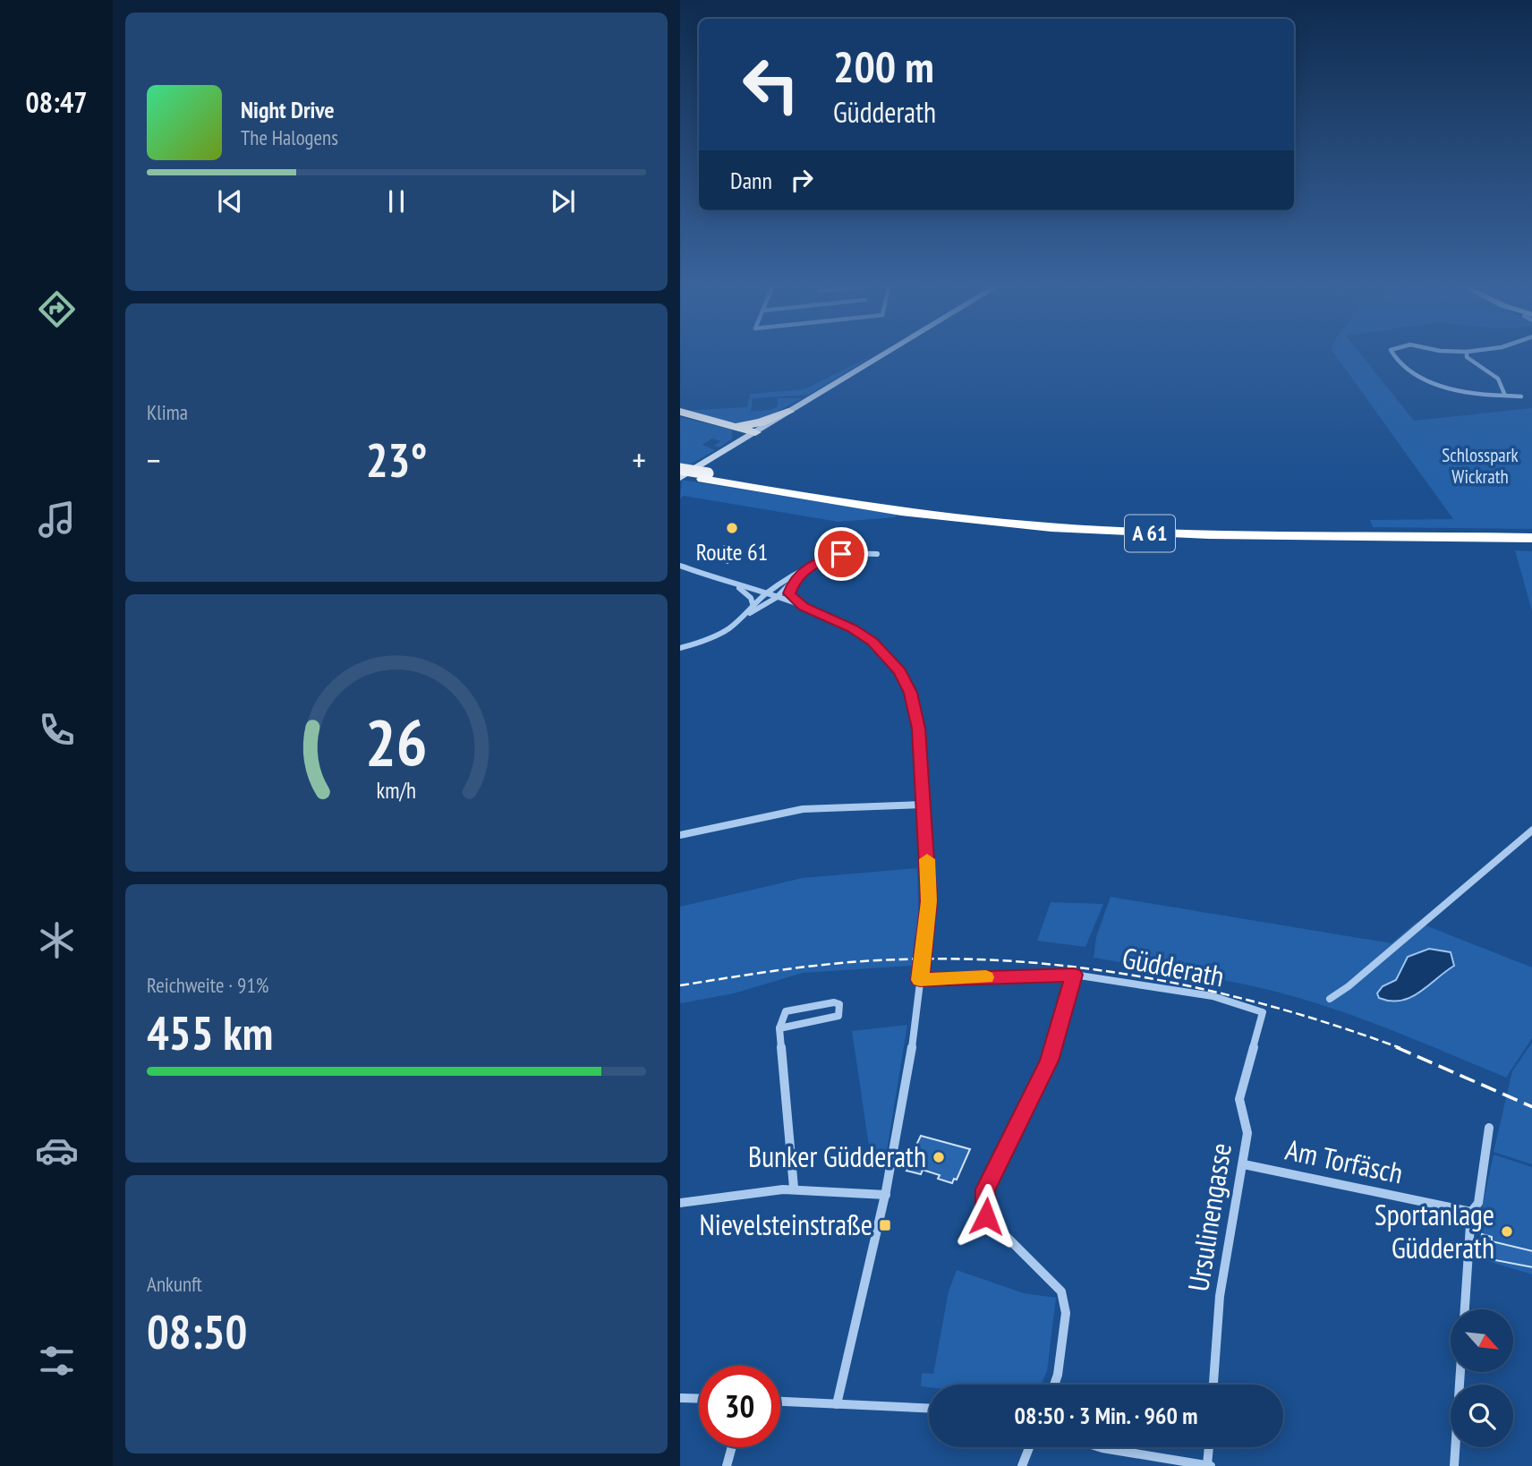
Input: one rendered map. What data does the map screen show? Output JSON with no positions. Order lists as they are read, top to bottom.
{
  "streets": {
    "highway": ["A 61"],
    "street": ["Güdderath", "Am Torfäsch", "Ursulinengasse"]
  },
  "crossings": [
    ["Güdderath", "Ursulinengasse"],
    ["Am Torfäsch", "Ursulinengasse"]
  ],
  "parks": ["Schlosspark Wickrath"],
  "places": {
    "other": ["Route 61", "Bunker Güdderath", "Sportanlage Güdderath"],
    "transit": ["Nievelsteinstraße"]
  },
  "north": "bottom right",
  "page": {
    "tabs": "08:47",
    "turn": ["200 m", "Güdderath"],
    "song": ["Night Drive", "The Halogens"],
    "then": "Dann",
    "tile": [
      "Klima",
      ["Reichweite · 91%", "455 km"],
      ["Ankunft", "08:50"]
    ],
    "heat": ["−", "23°", "+"],
    "limit": "30",
    "trip": "08:50 · 3 Min. · 960 m",
    "gauge": ["26", "km/h"]
  }
}
